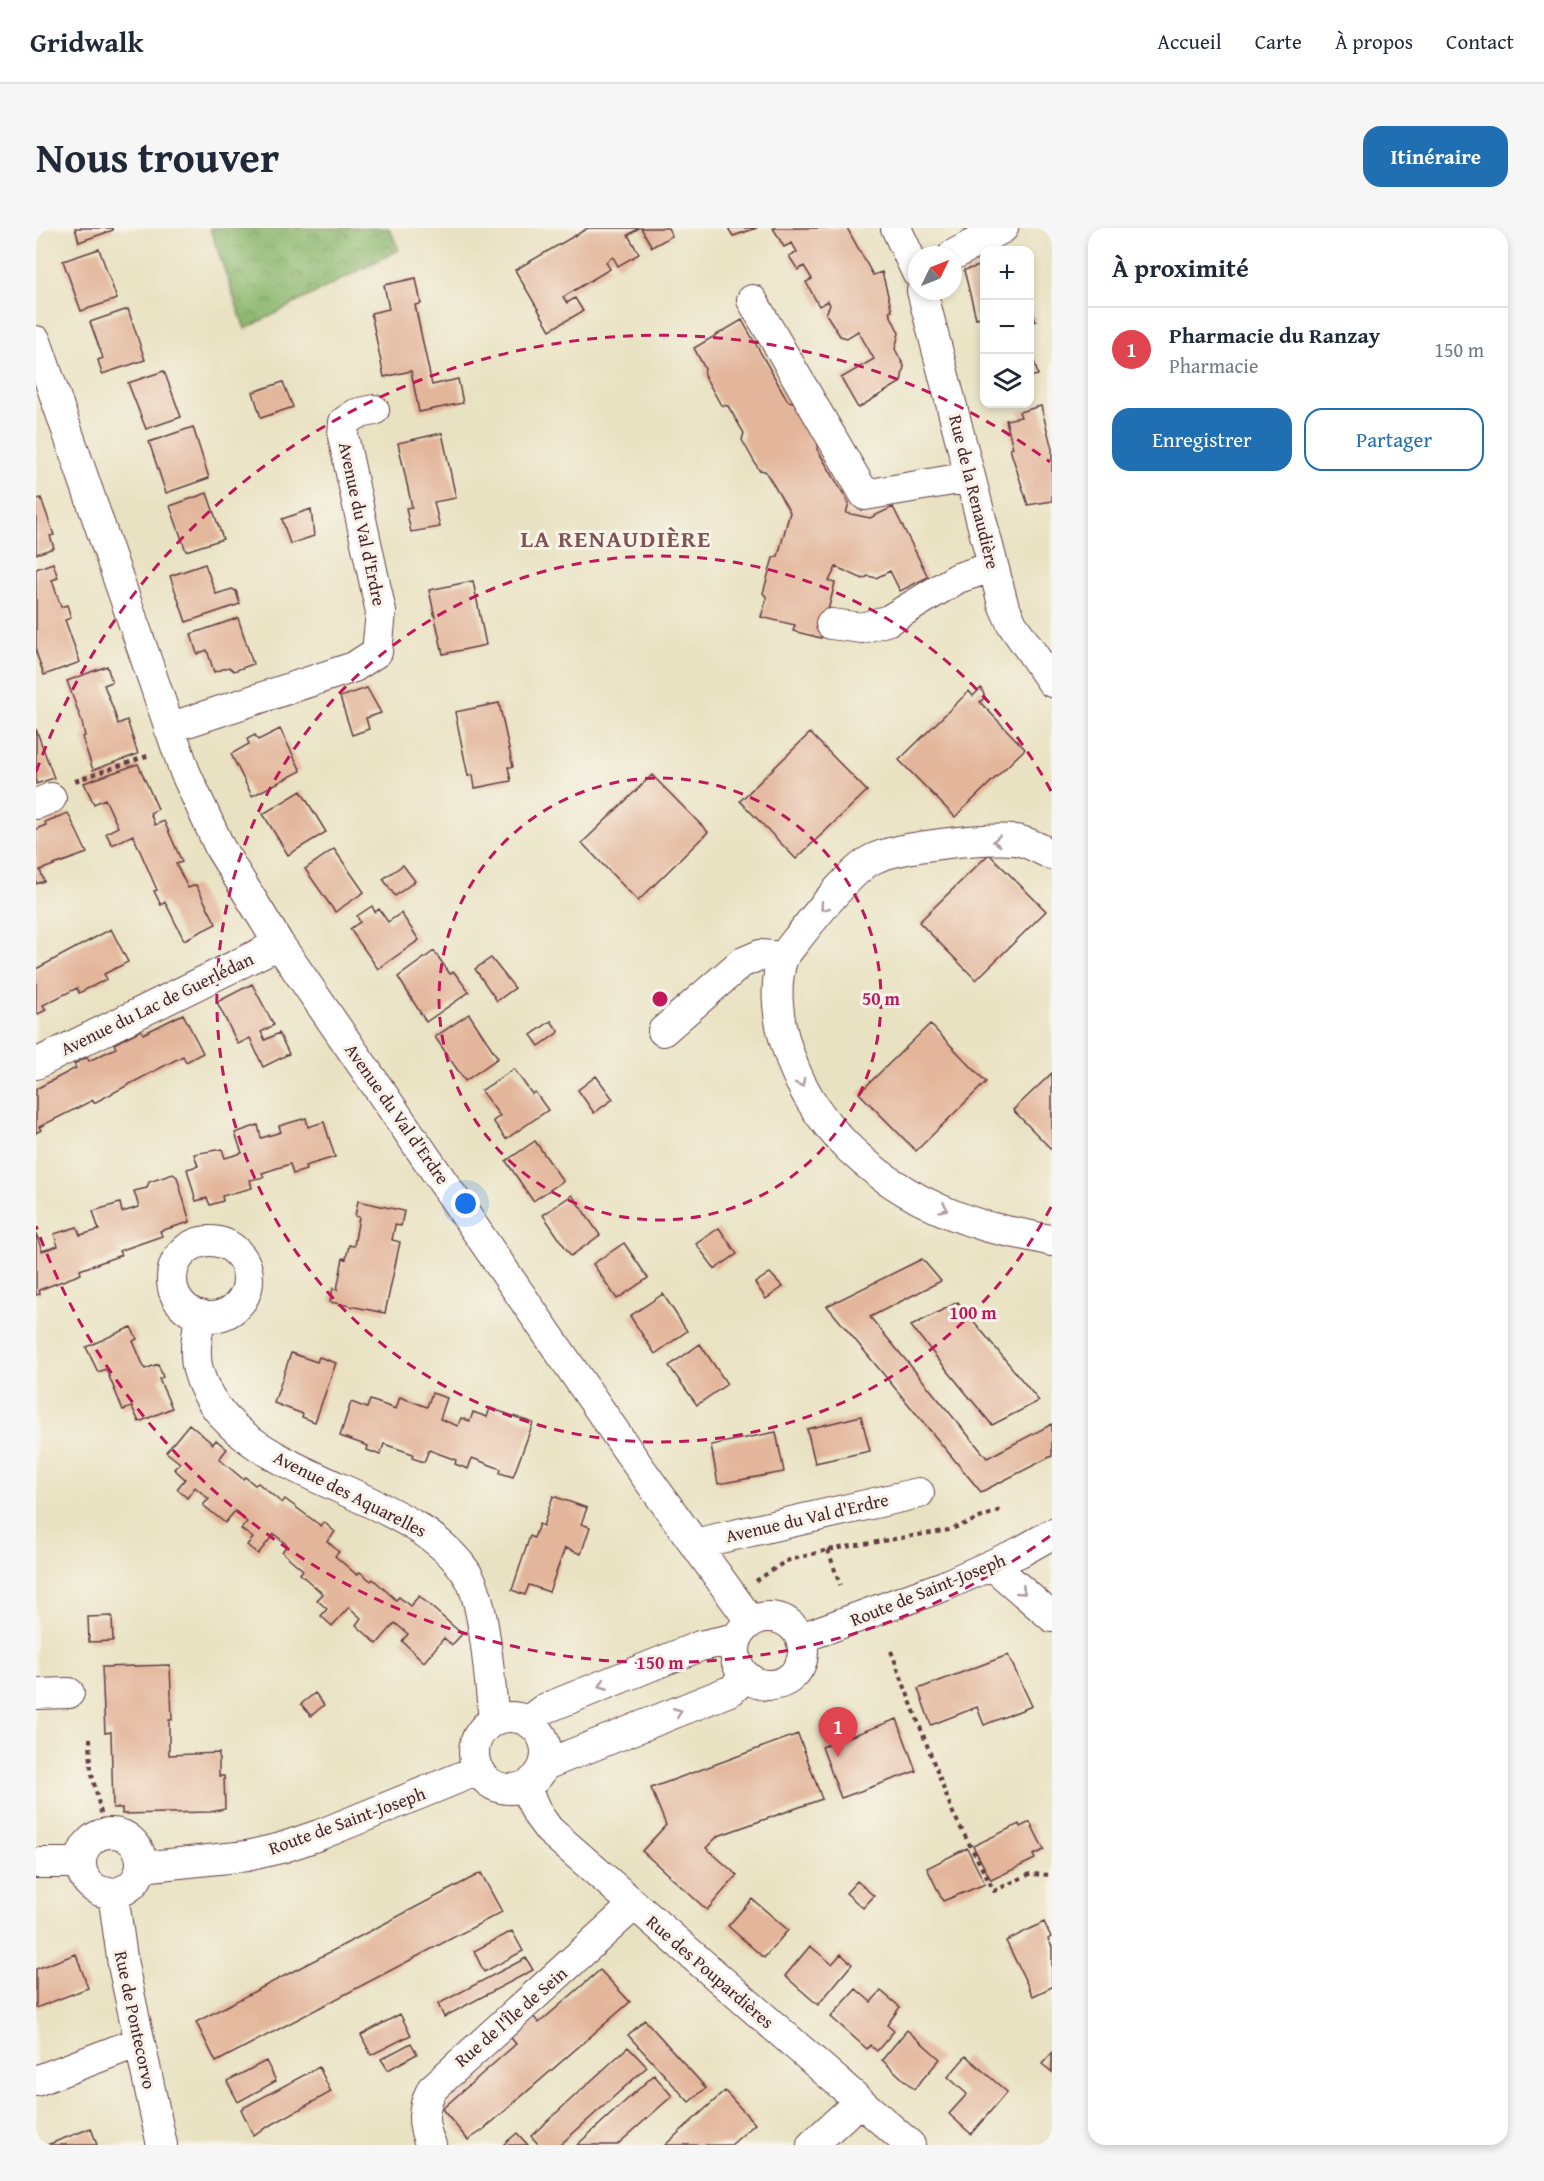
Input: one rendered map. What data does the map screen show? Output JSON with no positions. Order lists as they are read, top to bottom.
{
  "streets": {
    "street": [
      "Rue de la Renaudière",
      "Avenue du Val d'Erdre",
      "Avenue du Lac de Guerlédan",
      "Avenue des Aquarelles",
      "Route de Saint-Joseph",
      "Rue des Poupardières",
      "Rue de l'Île de Sein",
      "Rue de Pontecorvo"
    ]
  },
  "crossings": [
    ["Avenue du Val d'Erdre", "Avenue du Lac de Guerlédan"],
    ["Avenue du Val d'Erdre", "Route de Saint-Joseph"],
    ["Avenue des Aquarelles", "Route de Saint-Joseph"],
    ["Avenue des Aquarelles", "Rue des Poupardières"],
    ["Route de Saint-Joseph", "Rue des Poupardières"],
    ["Route de Saint-Joseph", "Rue de Pontecorvo"],
    ["Rue des Poupardières", "Rue de l'Île de Sein"]
  ],
  "districts": ["LA RENAUDIÈRE"],
  "north": "top right",
  "page": {
    "header": "Gridwalk",
    "nav": [
      "Accueil",
      "Carte",
      "À propos",
      "Contact"
    ],
    "title": "Nous trouver",
    "buttons": [
      "Itinéraire",
      ["Enregistrer", "Partager"]
    ],
    "heading": "À proximité",
    "map_buttons": ["+", "−"],
    "list": [
      {
        "mark": "1",
        "name": "Pharmacie du Ranzay",
        "note": "Pharmacie",
        "value": "150 m"
      }
    ],
    "pins": "1"
  },
  "rings": ["50 m", "100 m", "150 m"]
}
